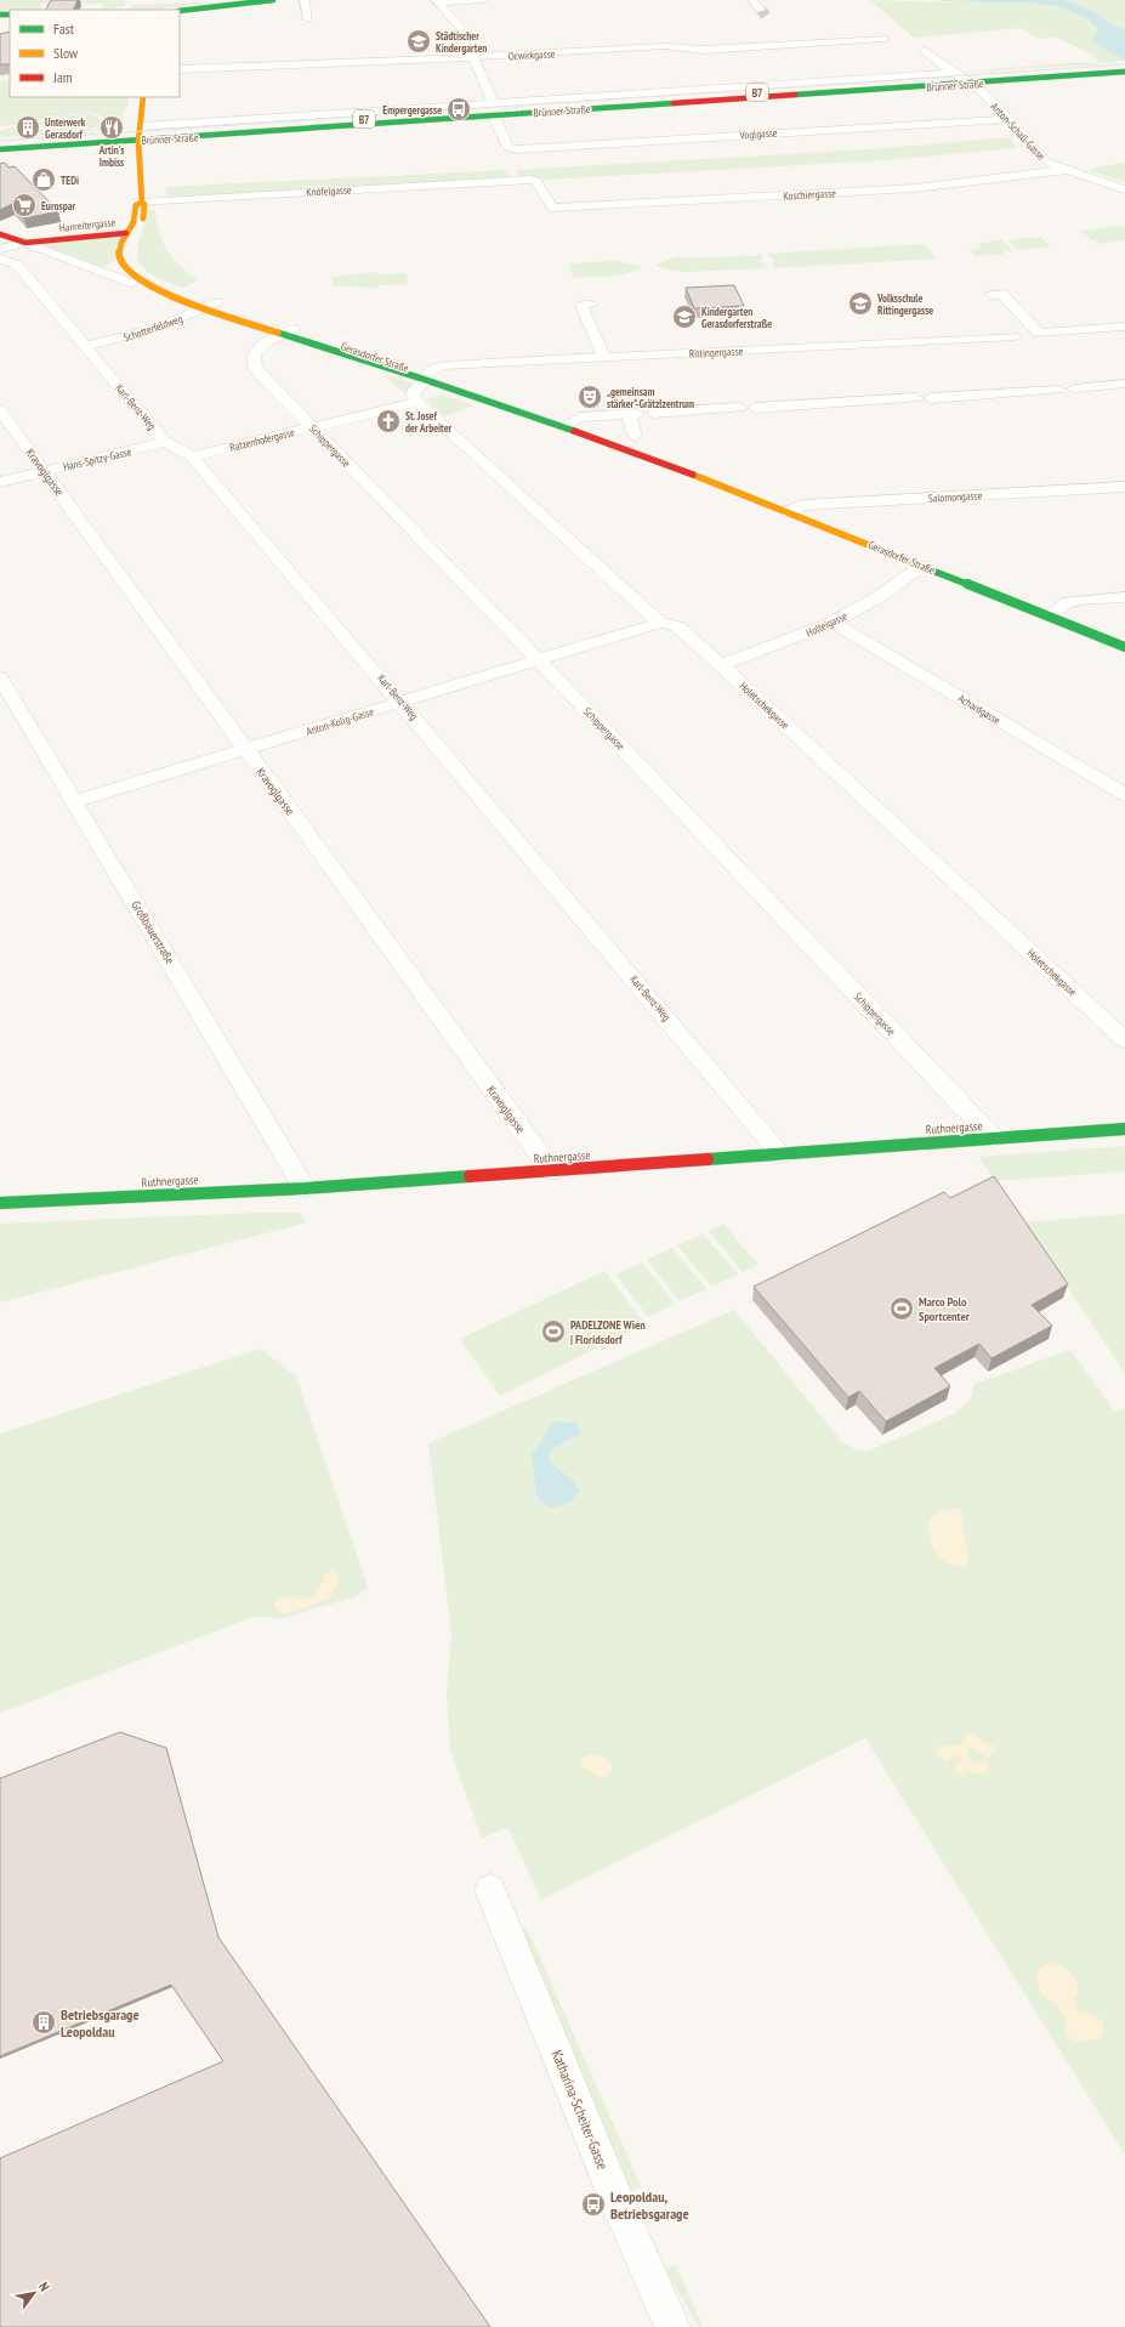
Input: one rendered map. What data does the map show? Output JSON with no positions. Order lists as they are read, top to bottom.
{
  "streets": {
    "main road": [
      "Brünner Straße",
      "B7",
      "Hanreitergasse",
      "Gerasdorfer Straße",
      "Ruthnergasse"
    ],
    "street": [
      "Ocwirkgasse",
      "Anton-Schall-Gasse",
      "Voglgasse",
      "Knöfelgasse",
      "Koschiergasse",
      "Schotterfeldweg",
      "Rittingergasse",
      "Karl-Benz-Weg",
      "Ratzenhofergasse",
      "Schippergasse",
      "Hans-Spitzy-Gasse",
      "Kravoglgasse",
      "Salomongasse",
      "Holteigasse",
      "Holetschekgasse",
      "Achardgasse",
      "Anton-Kolig-Gasse",
      "Großbauerstraße",
      "Katharina-Scheiter-Gasse"
    ]
  },
  "crossings": [
    ["Brünner Straße", "Anton-Schall-Gasse"],
    ["Brünner Straße", "Voglgasse"],
    ["Brünner Straße", "Hanreitergasse"],
    ["Anton-Schall-Gasse", "Voglgasse"],
    ["Anton-Schall-Gasse", "Koschiergasse"],
    ["Knöfelgasse", "Koschiergasse"],
    ["Knöfelgasse", "Hanreitergasse"],
    ["Hanreitergasse", "Gerasdorfer Straße"],
    ["Schotterfeldweg", "Gerasdorfer Straße"],
    ["Schotterfeldweg", "Karl-Benz-Weg"],
    ["Rittingergasse", "Gerasdorfer Straße"],
    ["Gerasdorfer Straße", "Schippergasse"],
    ["Gerasdorfer Straße", "Salomongasse"],
    ["Gerasdorfer Straße", "Holteigasse"],
    ["Karl-Benz-Weg", "Ratzenhofergasse"],
    ["Karl-Benz-Weg", "Hans-Spitzy-Gasse"],
    ["Karl-Benz-Weg", "Anton-Kolig-Gasse"],
    ["Karl-Benz-Weg", "Ruthnergasse"],
    ["Ratzenhofergasse", "Schippergasse"],
    ["Ratzenhofergasse", "Holetschekgasse"],
    ["Schippergasse", "Anton-Kolig-Gasse"],
    ["Schippergasse", "Ruthnergasse"],
    ["Hans-Spitzy-Gasse", "Kravoglgasse"],
    ["Kravoglgasse", "Anton-Kolig-Gasse"],
    ["Kravoglgasse", "Ruthnergasse"],
    ["Holteigasse", "Holetschekgasse"],
    ["Holteigasse", "Achardgasse"],
    ["Holetschekgasse", "Anton-Kolig-Gasse"],
    ["Anton-Kolig-Gasse", "Großbauerstraße"],
    ["Großbauerstraße", "Ruthnergasse"]
  ],
  "places": {
    "school or university": ["Städtischer Kindergarten", "Volksschule Rittingergasse", "Kindergarten Gerasdorferstraße"],
    "bus stop": ["Empergergasse", "Leopoldau, Betriebsgarage"],
    "building": ["Unterwerk Gerasdorf", "Betriebsgarage Leopoldau"],
    "restaurant": ["Artin's Imbiss"],
    "shop": ["TEDi"],
    "supermarket": ["Eurospar"],
    "theatre": ["„gemeinsam stärker“-Grätzlzentrum"],
    "church": ["St. Josef der Arbeiter"],
    "sports": ["Marco Polo Sportcenter", "PADELZONE Wien | Floridsdorf"]
  },
  "legend": ["Fast", "Slow", "Jam"],
  "north": "top right"
}
